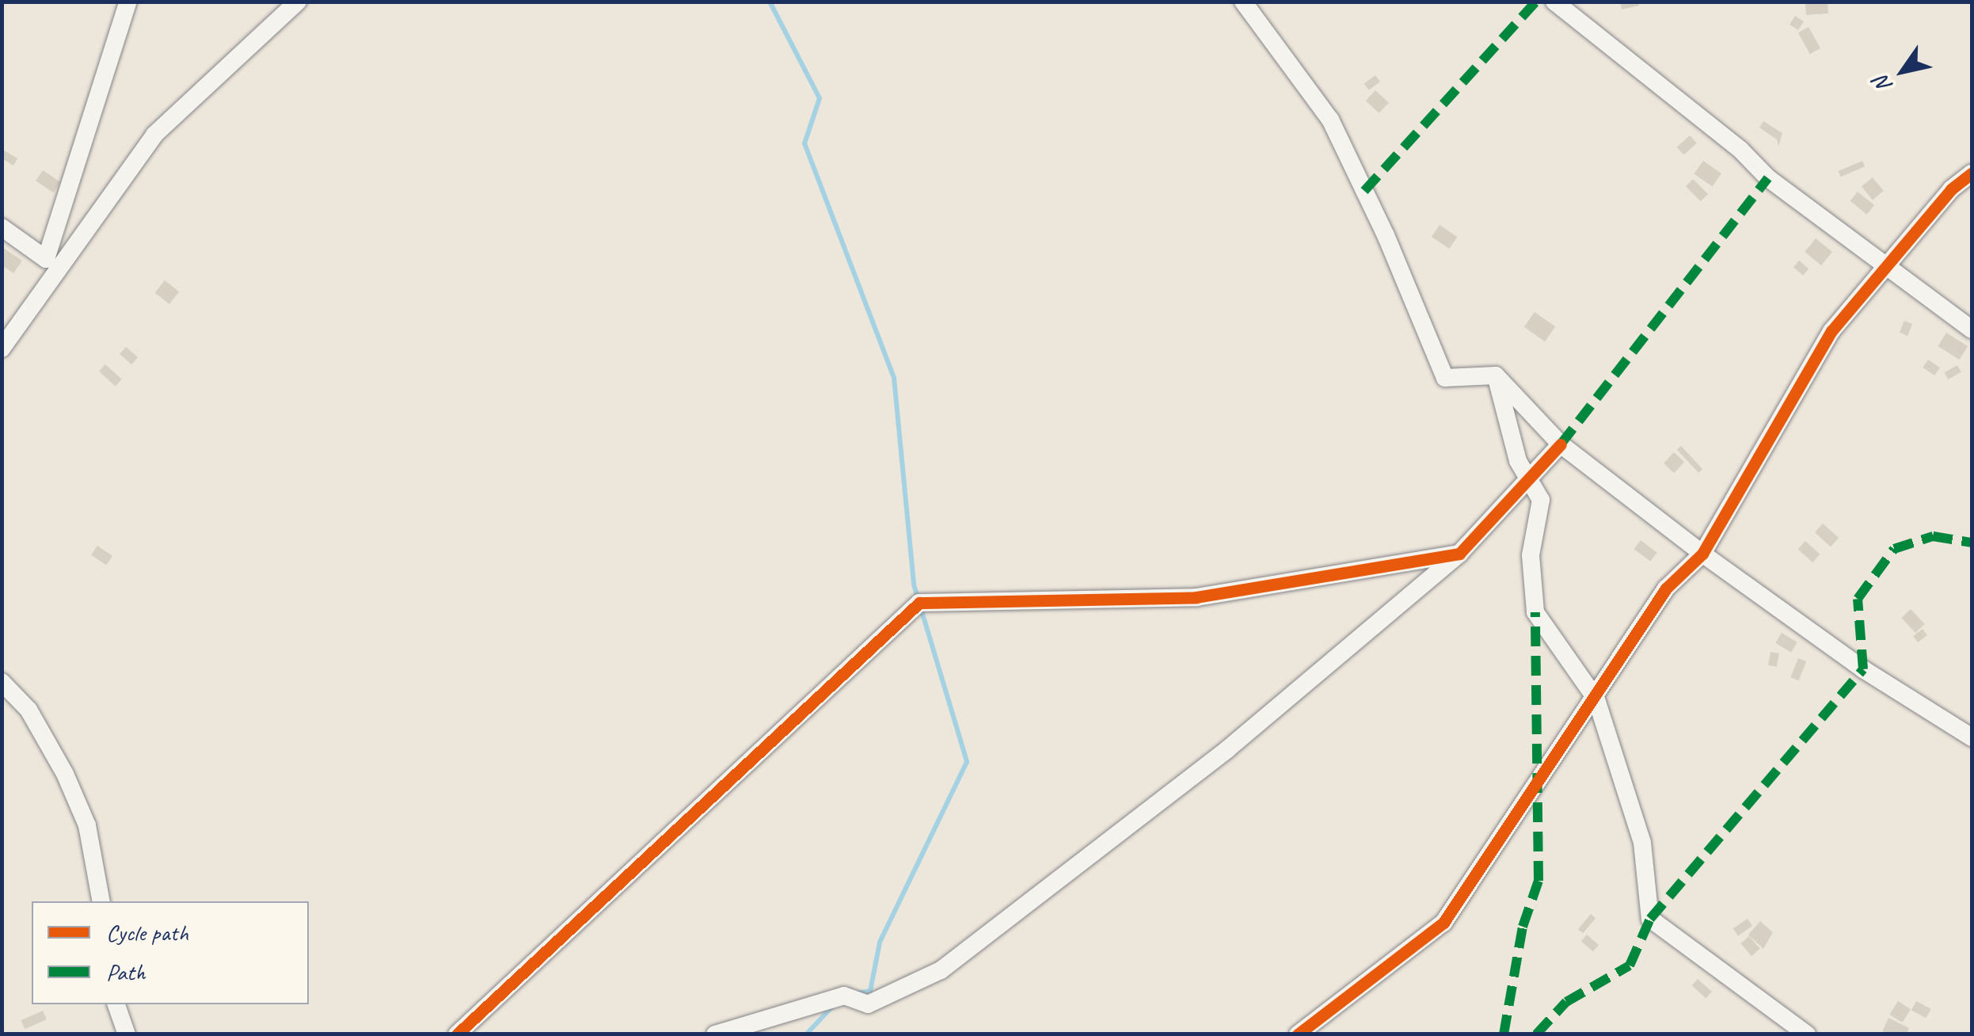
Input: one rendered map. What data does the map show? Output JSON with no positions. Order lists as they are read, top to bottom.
{
  "legend": ["Cycle path", "Path"],
  "north": "bottom left"
}
